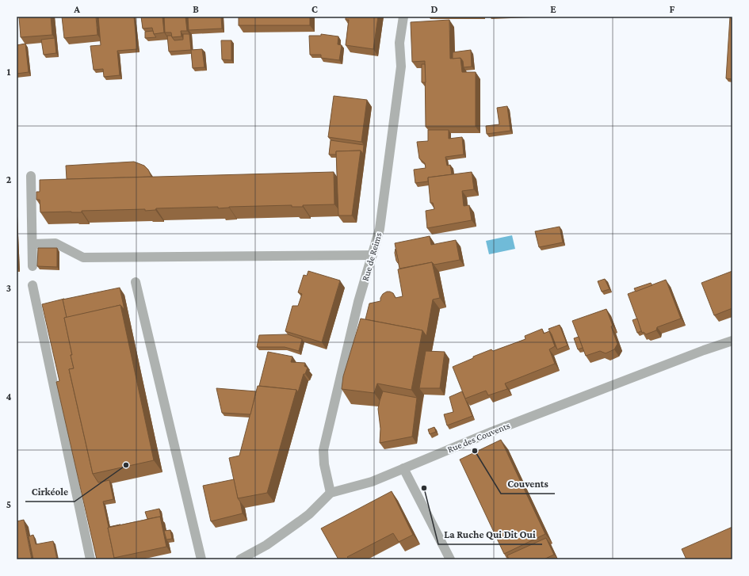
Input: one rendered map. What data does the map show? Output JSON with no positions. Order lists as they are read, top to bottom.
{
  "streets": {
    "street": ["Rue de Reims", "Rue des Couvents"]
  },
  "crossings": [
    ["Rue de Reims", "Rue des Couvents"]
  ],
  "places": ["Couvents", "Cirkéole", "La Ruche Qui Dit Oui"],
  "grid": {
    "columns": [
      "A",
      "B",
      "C",
      "D",
      "E",
      "F"
    ],
    "rows": [
      "1",
      "2",
      "3",
      "4",
      "5"
    ]
  }
}
